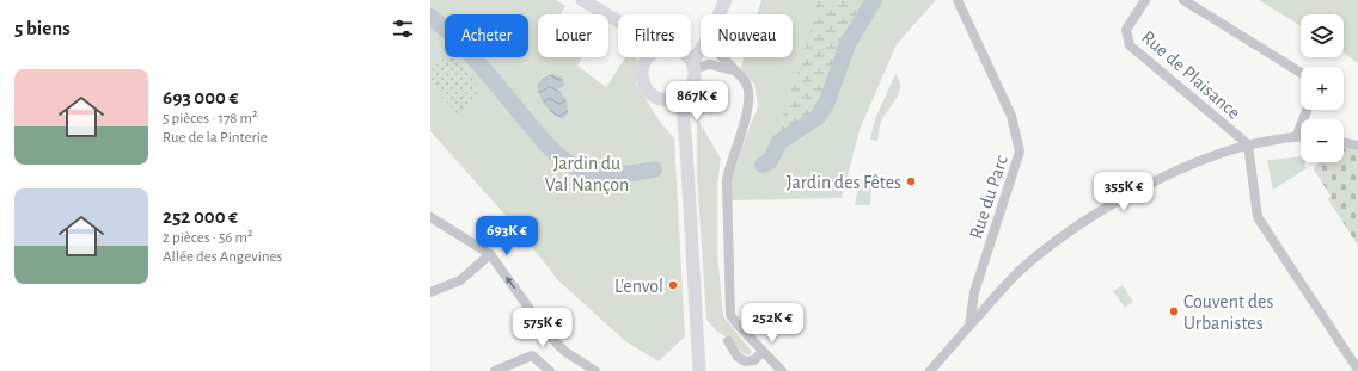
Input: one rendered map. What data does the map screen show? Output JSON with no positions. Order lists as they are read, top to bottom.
{
  "streets": {
    "street": ["Rue de Plaisance", "Rue du Parc"]
  },
  "parks": ["Jardin du Val Nançon"],
  "places": ["Jardin des Fêtes", "L'envol", "Couvent des Urbanistes"],
  "page": {
    "heading": "5 biens",
    "map_buttons": ["+", "−"],
    "chip": [
      "Acheter",
      "Louer",
      "Filtres",
      "Nouveau"
    ],
    "list": [
      {
        "name": "693 000 €",
        "note": "5 pièces · 178 m² · Rue de la Pinterie"
      },
      {
        "name": "252 000 €",
        "note": "2 pièces · 56 m² · Allée des Angevines"
      }
    ],
    "price": [
      "867K €",
      "355K €",
      "693K €",
      "252K €",
      "575K €"
    ]
  }
}
